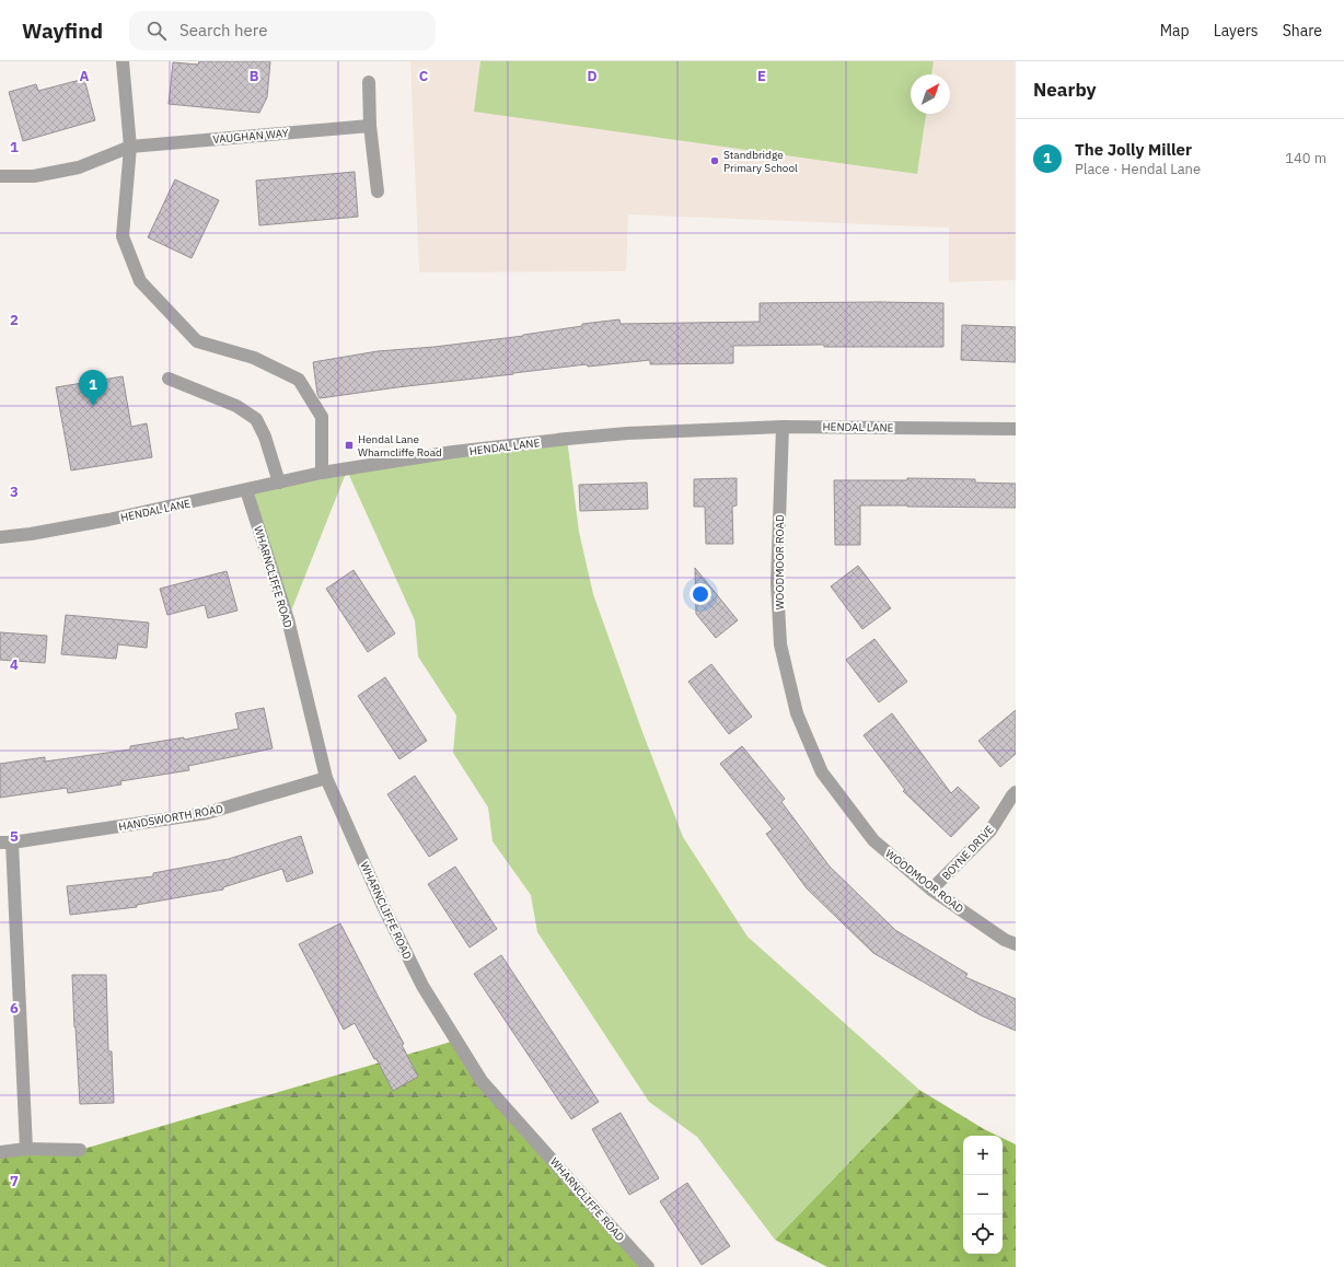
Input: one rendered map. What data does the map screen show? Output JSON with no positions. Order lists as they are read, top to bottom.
{
  "streets": {
    "street": [
      "VAUGHAN WAY",
      "HENDAL LANE",
      "WOODMOOR ROAD",
      "WHARNCLIFFE ROAD",
      "HANDSWORTH ROAD",
      "BOYNE DRIVE"
    ]
  },
  "crossings": [
    ["HENDAL LANE", "WOODMOOR ROAD"],
    ["HENDAL LANE", "WHARNCLIFFE ROAD"],
    ["WOODMOOR ROAD", "BOYNE DRIVE"],
    ["WHARNCLIFFE ROAD", "HANDSWORTH ROAD"]
  ],
  "places": {
    "other": ["Standbridge Primary School"],
    "transit": ["Hendal Lane Wharncliffe Road"]
  },
  "north": "top right",
  "page": {
    "header": "Wayfind",
    "search": "Search here",
    "nav": ["Map", "Layers", "Share"],
    "heading": "Nearby",
    "list": [
      {
        "mark": "1",
        "name": "The Jolly Miller",
        "note": "Place · Hendal Lane",
        "value": "140 m"
      }
    ],
    "pins": "1",
    "map_buttons": ["+", "−"]
  },
  "grid": {
    "columns": [
      "A",
      "B",
      "C",
      "D",
      "E"
    ],
    "rows": [
      "1",
      "2",
      "3",
      "4",
      "5",
      "6",
      "7"
    ]
  }
}
